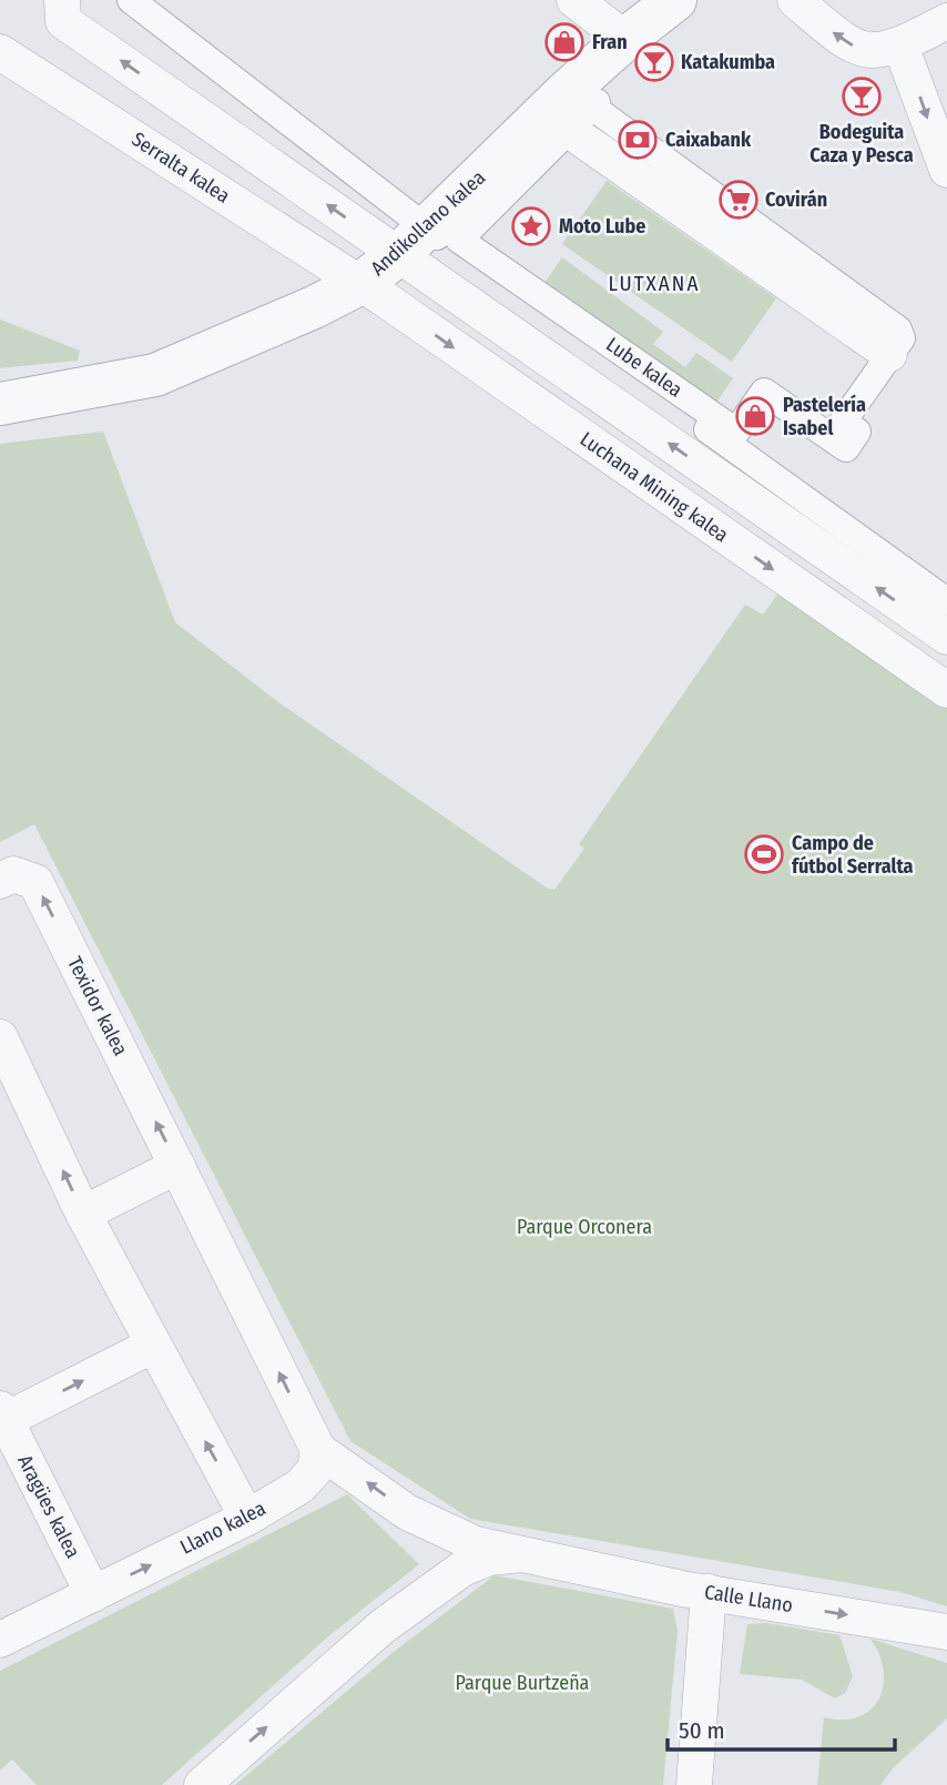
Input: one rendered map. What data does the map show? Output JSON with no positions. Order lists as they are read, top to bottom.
{
  "streets": {
    "street": [
      "Serralta kalea",
      "Andikollano kalea",
      "Lube kalea",
      "Luchana Mining kalea",
      "Texidor kalea",
      "Aragües kalea",
      "Llano kalea",
      "Calle Llano"
    ]
  },
  "crossings": [
    ["Serralta kalea", "Andikollano kalea"],
    ["Serralta kalea", "Luchana Mining kalea"],
    ["Andikollano kalea", "Lube kalea"],
    ["Andikollano kalea", "Luchana Mining kalea"],
    ["Texidor kalea", "Llano kalea"],
    ["Aragües kalea", "Llano kalea"]
  ],
  "one_way": ["Aragües kalea", "Calle Llano"],
  "districts": ["LUTXANA"],
  "parks": ["Parque Orconera", "Parque Burtzeña"],
  "places": {
    "shop": ["Fran", "Pastelería Isabel"],
    "bar": ["Katakumba", "Bodeguita Caza y Pesca"],
    "bank": ["Caixabank"],
    "supermarket": ["Covirán"],
    "place": ["Moto Lube"],
    "sports": ["Campo de fútbol Serralta"]
  },
  "scale_bar": "50 m"
}
